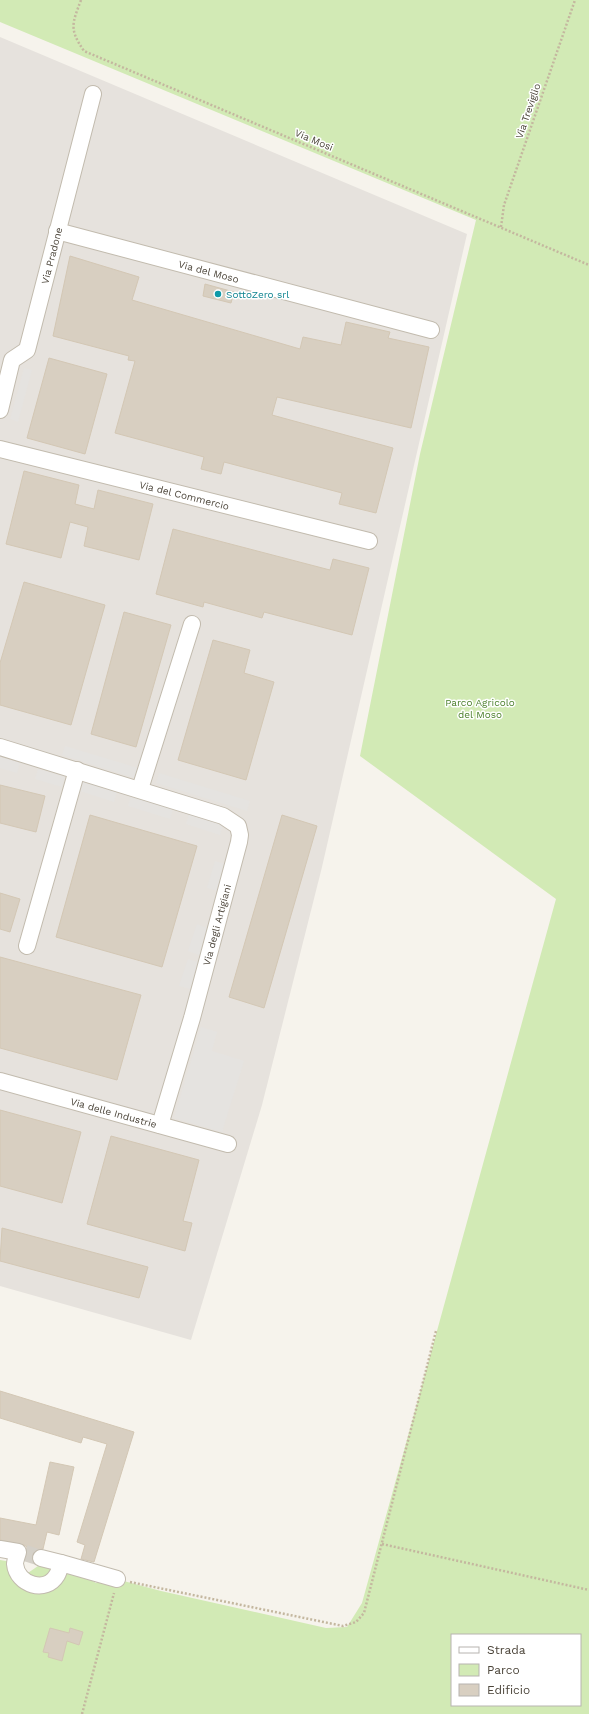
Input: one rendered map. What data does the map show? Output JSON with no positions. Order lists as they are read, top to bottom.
{
  "streets": {
    "street": [
      "Via Pradone",
      "Via del Moso",
      "Via del Commercio",
      "Via degli Artigiani",
      "Via delle Industrie"
    ],
    "path": ["Via Treviglio", "Via Mosi"]
  },
  "crossings": [
    ["Via Treviglio", "Via Mosi"],
    ["Via Pradone", "Via del Moso"],
    ["Via degli Artigiani", "Via delle Industrie"]
  ],
  "parks": ["Parco Agricolo del Moso"],
  "places": ["SottoZero srl"],
  "legend": ["Strada", "Parco", "Edificio"]
}
